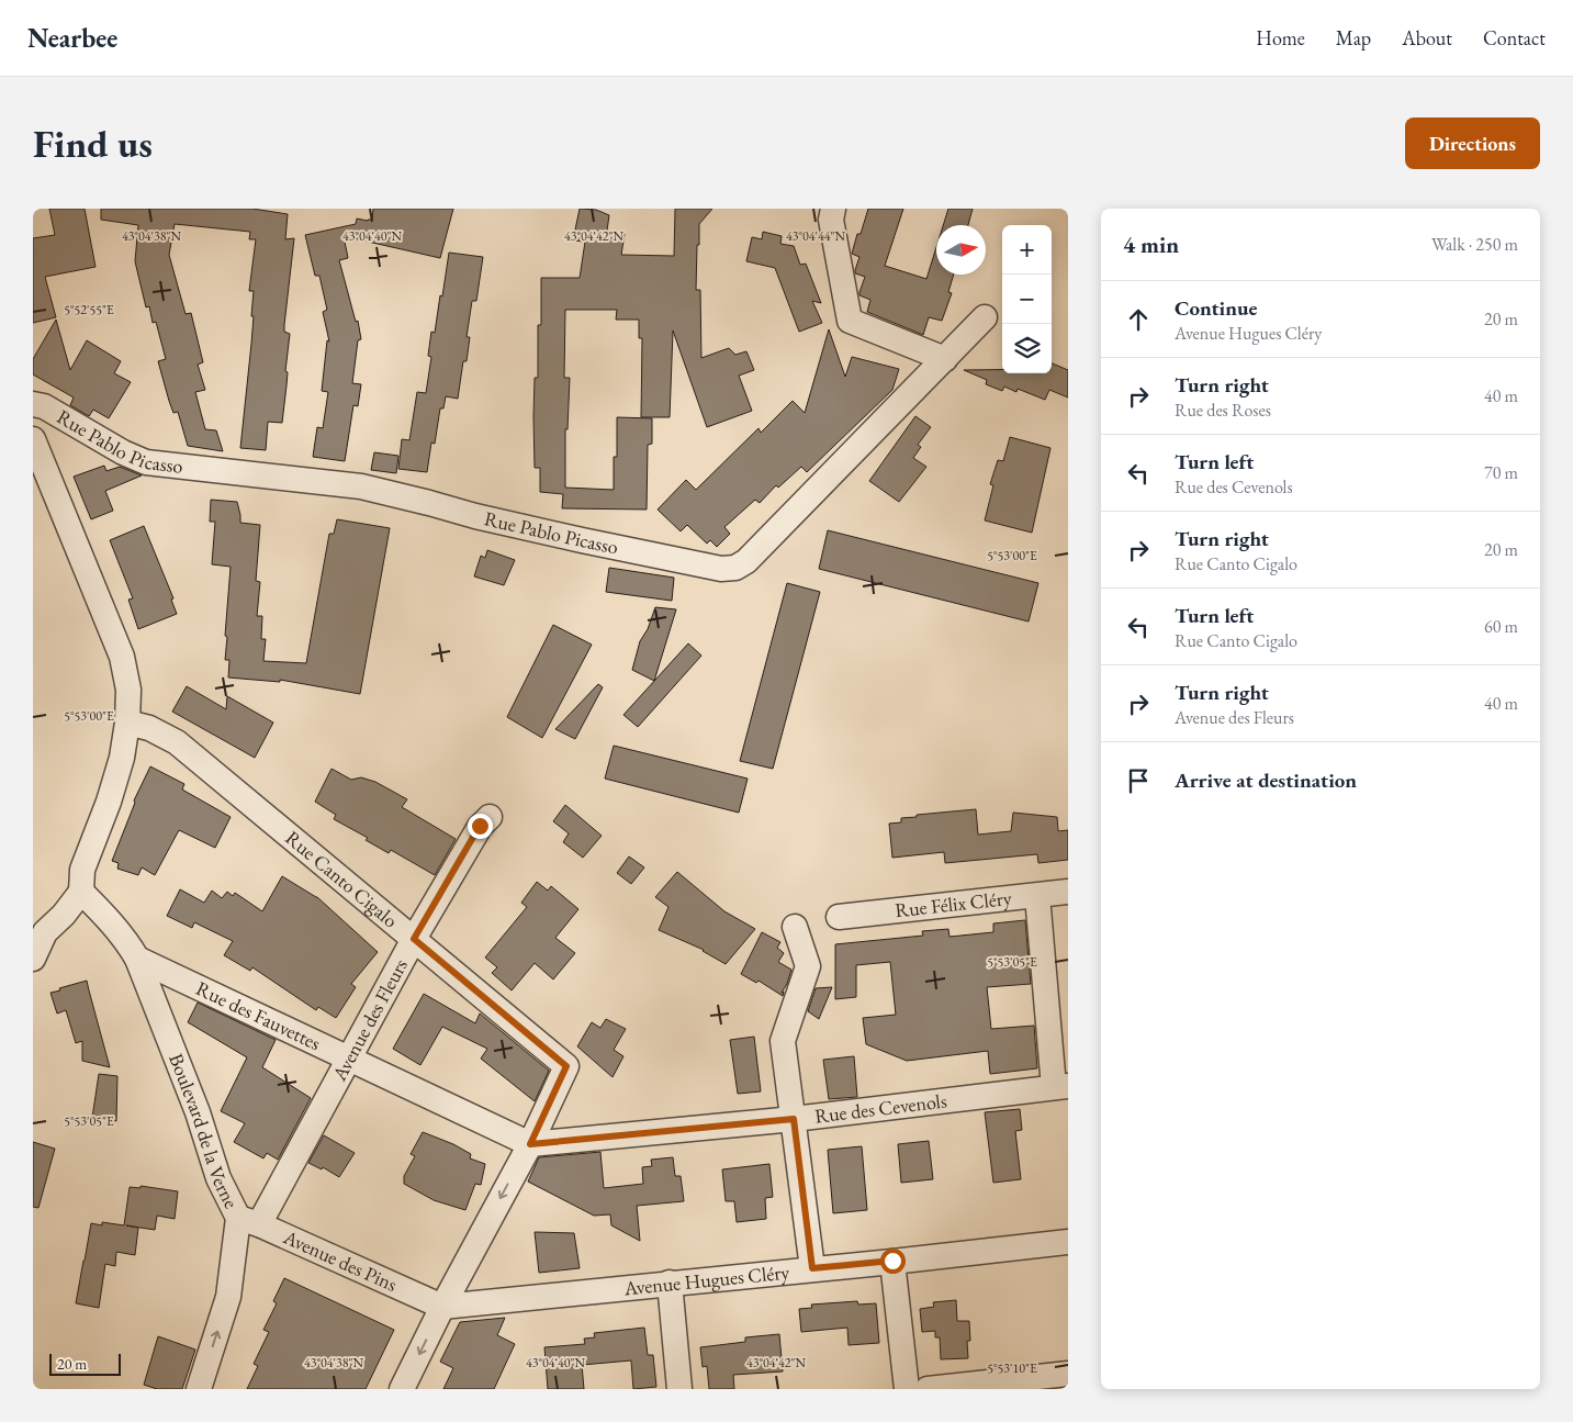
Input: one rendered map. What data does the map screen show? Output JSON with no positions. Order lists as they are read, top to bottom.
{
  "streets": {
    "street": [
      "Rue Pablo Picasso",
      "Rue Canto Cigalo",
      "Rue Félix Cléry",
      "Rue des Fauvettes",
      "Avenue des Fleurs",
      "Rue des Cevenols",
      "Boulevard de la Verne",
      "Avenue des Pins",
      "Avenue Hugues Cléry"
    ]
  },
  "crossings": [
    ["Rue Canto Cigalo", "Rue des Fauvettes"],
    ["Rue Canto Cigalo", "Avenue des Fleurs"],
    ["Rue Canto Cigalo", "Rue des Cevenols"],
    ["Rue Canto Cigalo", "Avenue des Pins"],
    ["Rue Canto Cigalo", "Avenue Hugues Cléry"],
    ["Rue des Fauvettes", "Avenue des Fleurs"],
    ["Rue des Fauvettes", "Rue des Cevenols"],
    ["Rue des Fauvettes", "Boulevard de la Verne"],
    ["Avenue des Fleurs", "Boulevard de la Verne"],
    ["Avenue des Fleurs", "Avenue des Pins"],
    ["Boulevard de la Verne", "Avenue des Pins"],
    ["Avenue des Pins", "Avenue Hugues Cléry"]
  ],
  "scale_bar": "20 m",
  "north": "right",
  "page": {
    "header": "Nearbee",
    "nav": [
      "Home",
      "Map",
      "About",
      "Contact"
    ],
    "buttons": "Directions",
    "title": "Find us",
    "heading": ["4 min", "Walk · 250 m"],
    "map_buttons": ["+", "−"],
    "list": [
      ["Continue", "Avenue Hugues Cléry", "20 m"],
      ["Turn right", "Rue des Roses", "40 m"],
      ["Turn left", "Rue des Cevenols", "70 m"],
      ["Turn right", "Rue Canto Cigalo", "20 m"],
      ["Turn left", "Rue Canto Cigalo", "60 m"],
      ["Turn right", "Avenue des Fleurs", "40 m"],
      "Arrive at destination"
    ],
    "scale": "20 m"
  },
  "coordinates": [
    "43°04'38\"N",
    "43°04'40\"N",
    "43°04'42\"N",
    "43°04'44\"N",
    "5°52'55\"E",
    "5°53'00\"E",
    "5°53'05\"E",
    "5°53'10\"E"
  ]
}
